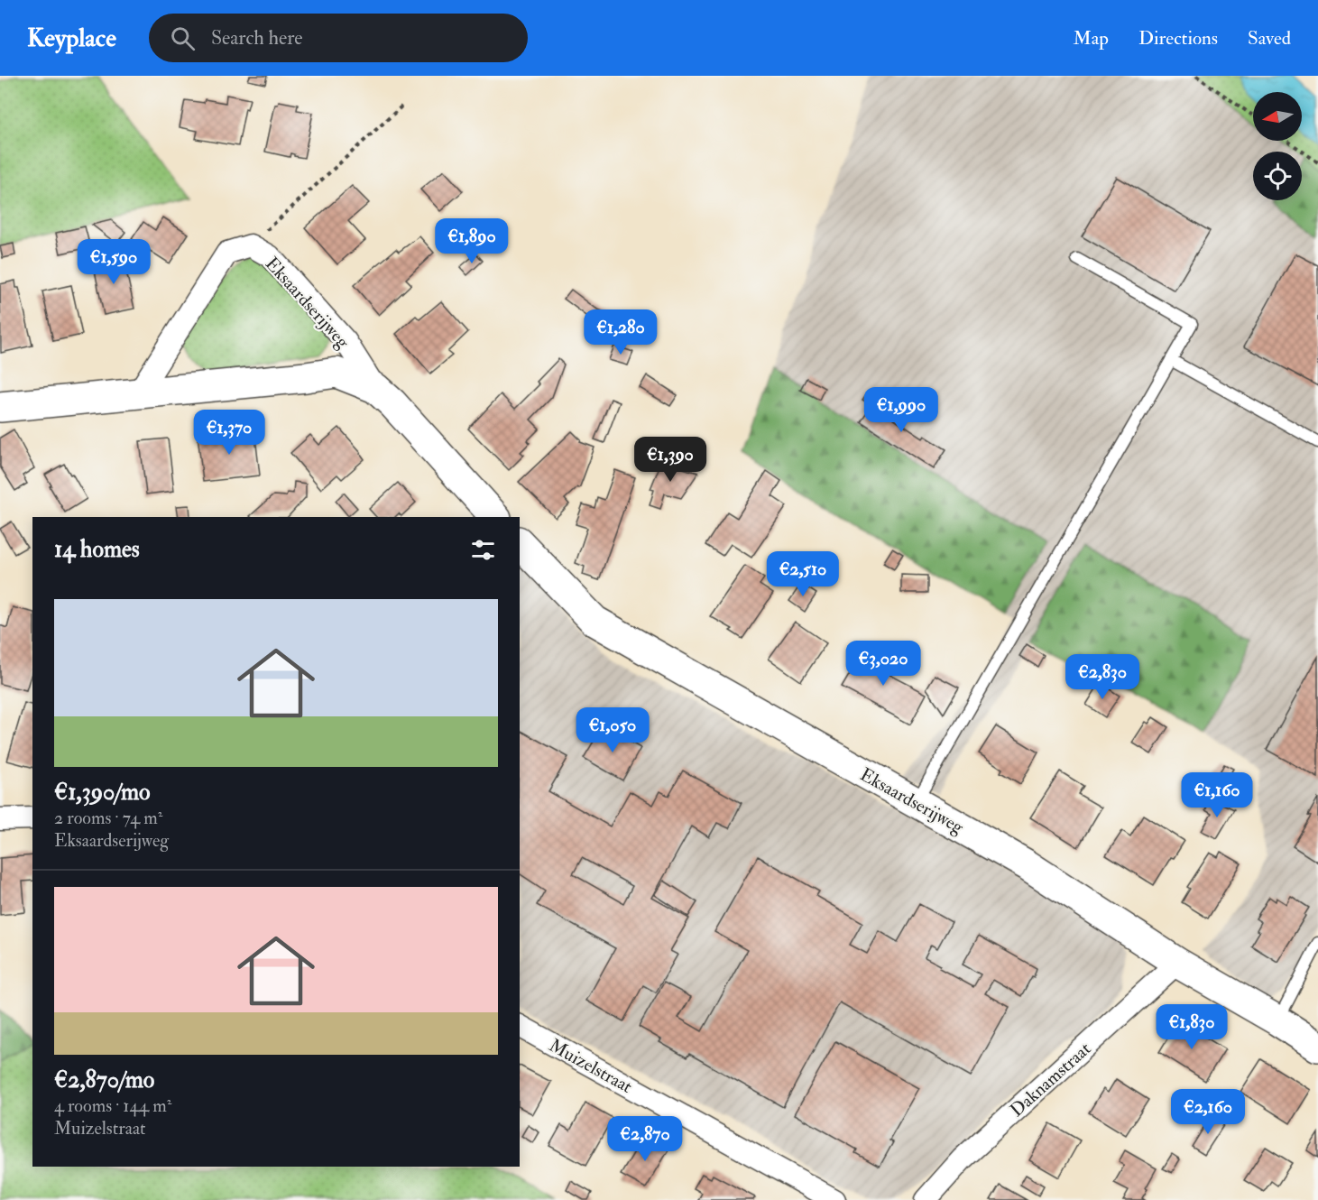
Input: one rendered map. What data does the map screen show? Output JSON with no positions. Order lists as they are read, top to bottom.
{
  "streets": {
    "street": ["Eksaardserijweg", "Muizelstraat", "Daknamstraat"]
  },
  "crossings": [
    ["Eksaardserijweg", "Daknamstraat"]
  ],
  "north": "left",
  "page": {
    "header": "Keyplace",
    "search": "Search here",
    "nav": ["Map", "Directions", "Saved"],
    "price": [
      "€1,890",
      "€1,590",
      "€1,280",
      "€1,990",
      "€1,370",
      "€1,390",
      "€2,510",
      "€3,020",
      "€2,830",
      "€1,050",
      "€1,160",
      "€1,830",
      "€2,160",
      "€2,870"
    ],
    "heading": "14 homes",
    "list": [
      {
        "name": "€1,390/mo",
        "note": "2 rooms · 74 m² · Eksaardserijweg"
      },
      {
        "name": "€2,870/mo",
        "note": "4 rooms · 144 m² · Muizelstraat"
      }
    ]
  }
}
